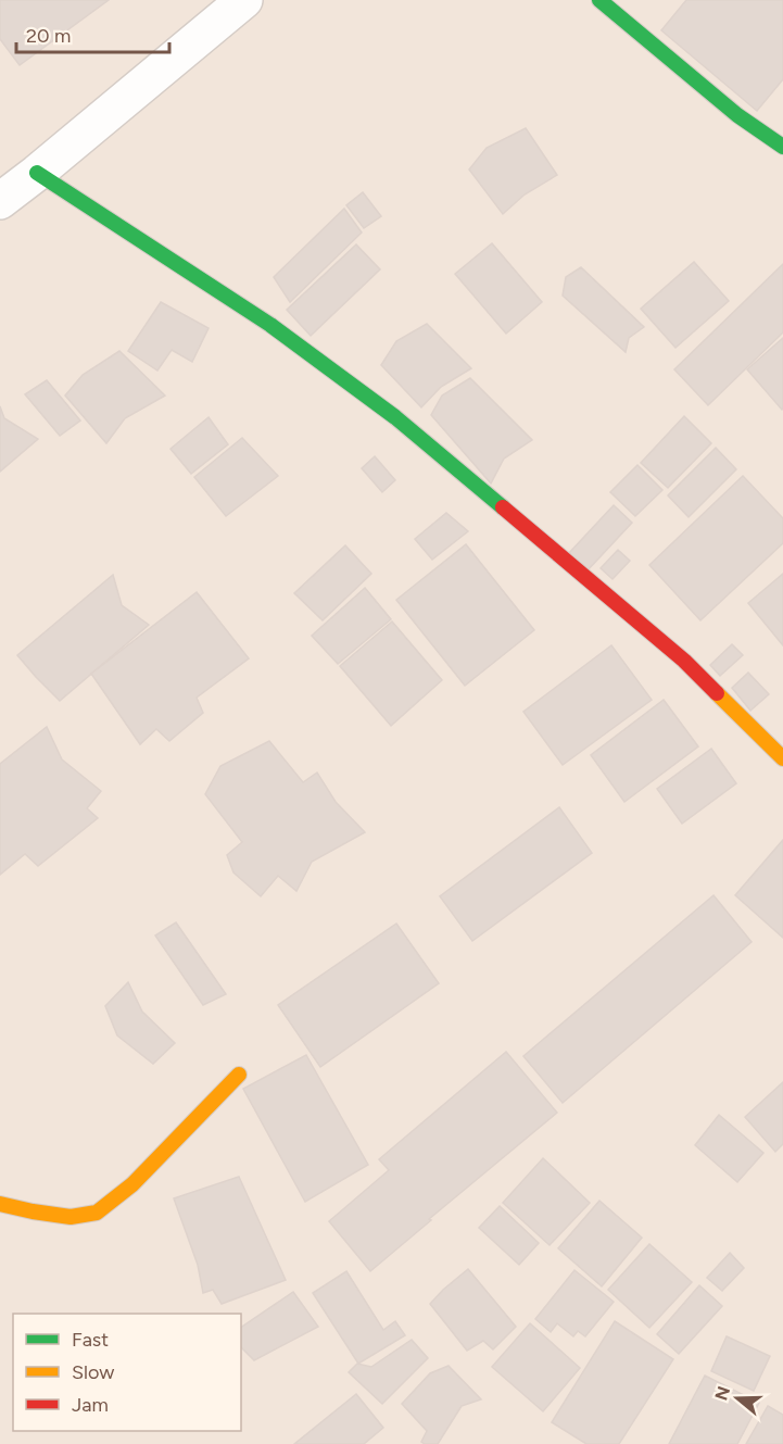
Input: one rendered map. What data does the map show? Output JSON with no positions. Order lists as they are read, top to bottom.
{
  "legend": ["Fast", "Slow", "Jam"],
  "scale_bar": "20 m",
  "north": "left"
}
